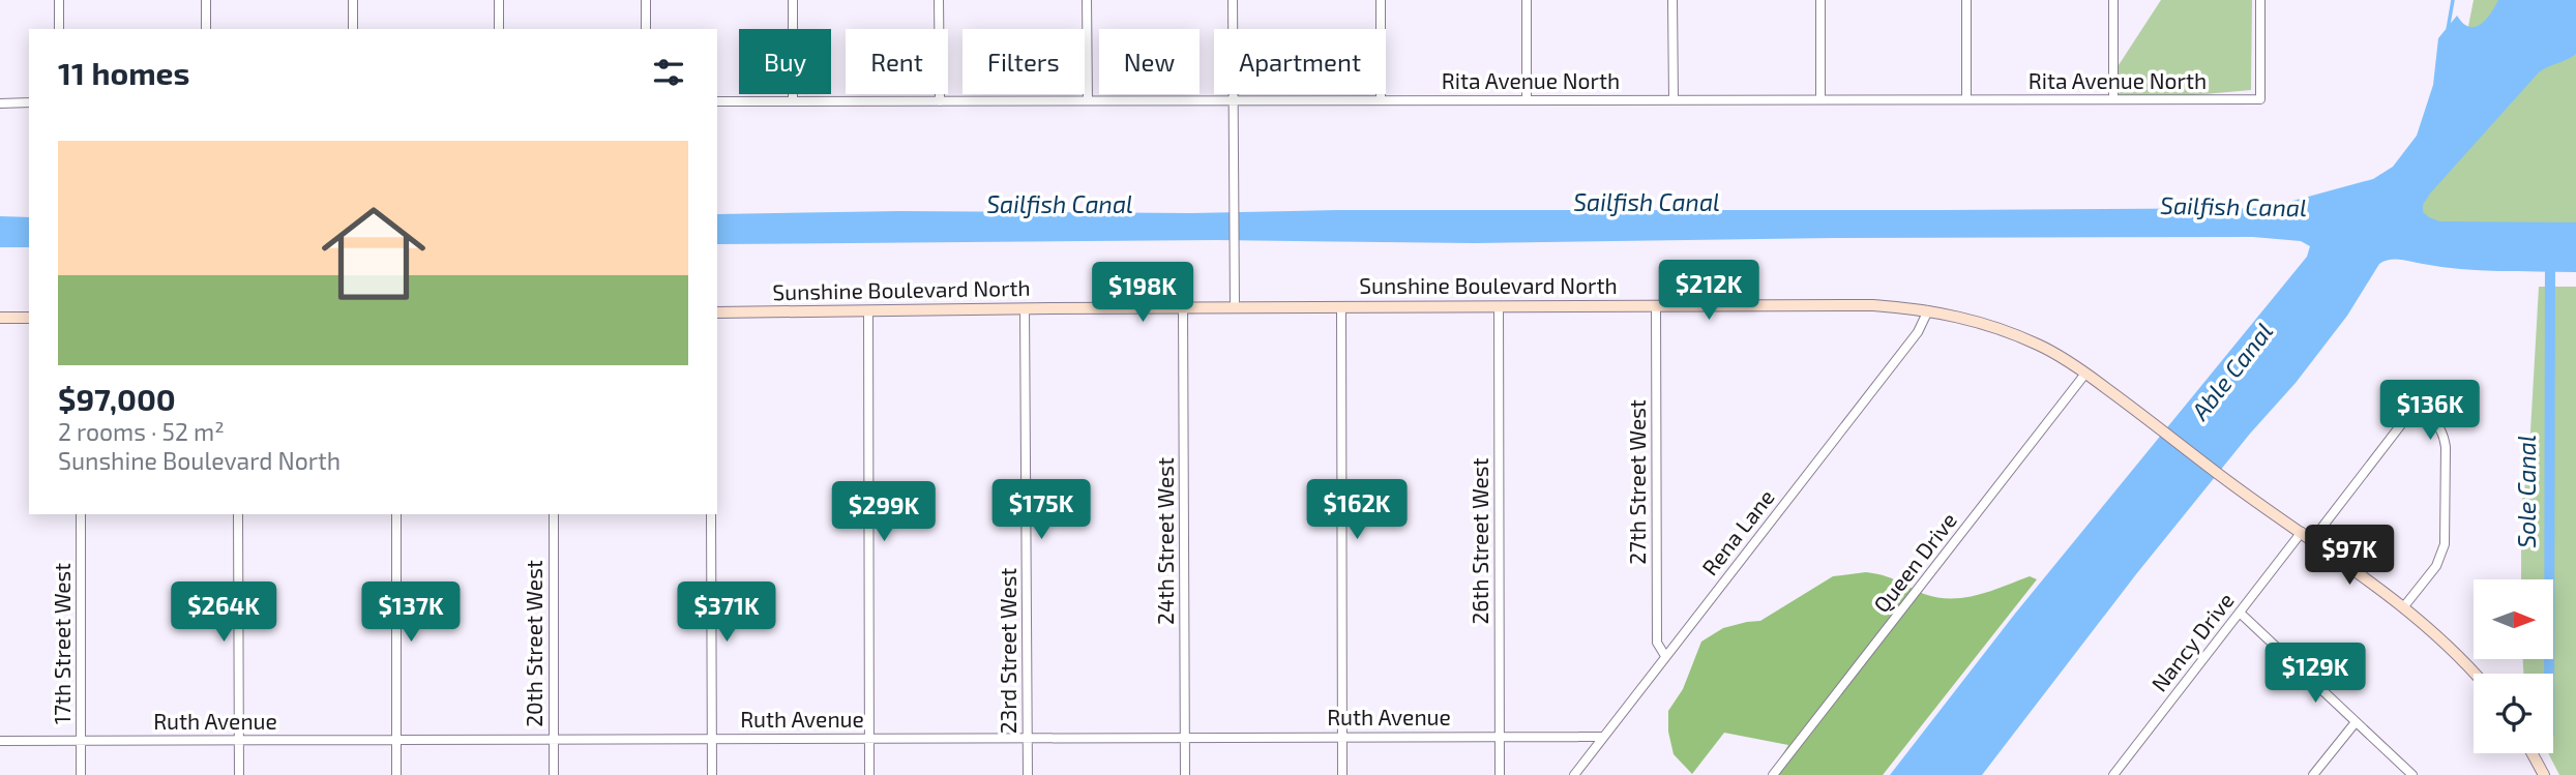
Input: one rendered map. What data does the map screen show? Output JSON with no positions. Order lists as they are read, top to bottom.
{
  "streets": {
    "street": [
      "Rita Avenue North",
      "Sunshine Boulevard North",
      "27th Street West",
      "Rena Lane",
      "24th Street West",
      "26th Street West",
      "Queen Drive",
      "Nancy Drive",
      "17th Street West",
      "20th Street West",
      "23rd Street West",
      "Ruth Avenue"
    ]
  },
  "crossings": [
    ["Sunshine Boulevard North", "27th Street West"],
    ["Sunshine Boulevard North", "Rena Lane"],
    ["Sunshine Boulevard North", "24th Street West"],
    ["Sunshine Boulevard North", "26th Street West"],
    ["Sunshine Boulevard North", "Queen Drive"],
    ["Sunshine Boulevard North", "Nancy Drive"],
    ["Sunshine Boulevard North", "23rd Street West"],
    ["27th Street West", "Rena Lane"],
    ["Rena Lane", "Ruth Avenue"],
    ["24th Street West", "Ruth Avenue"],
    ["26th Street West", "Ruth Avenue"],
    ["17th Street West", "Ruth Avenue"],
    ["20th Street West", "Ruth Avenue"],
    ["23rd Street West", "Ruth Avenue"]
  ],
  "water": ["Sailfish Canal", "Able Canal", "Sole Canal"],
  "north": "right",
  "page": {
    "chip": [
      "Buy",
      "Rent",
      "Filters",
      "New",
      "Apartment"
    ],
    "heading": "11 homes",
    "list": [
      {
        "name": "$97,000",
        "note": "2 rooms · 52 m² · Sunshine Boulevard North"
      }
    ],
    "price": [
      "$212K",
      "$198K",
      "$136K",
      "$175K",
      "$162K",
      "$299K",
      "$97K",
      "$264K",
      "$137K",
      "$371K",
      "$129K"
    ]
  }
}
